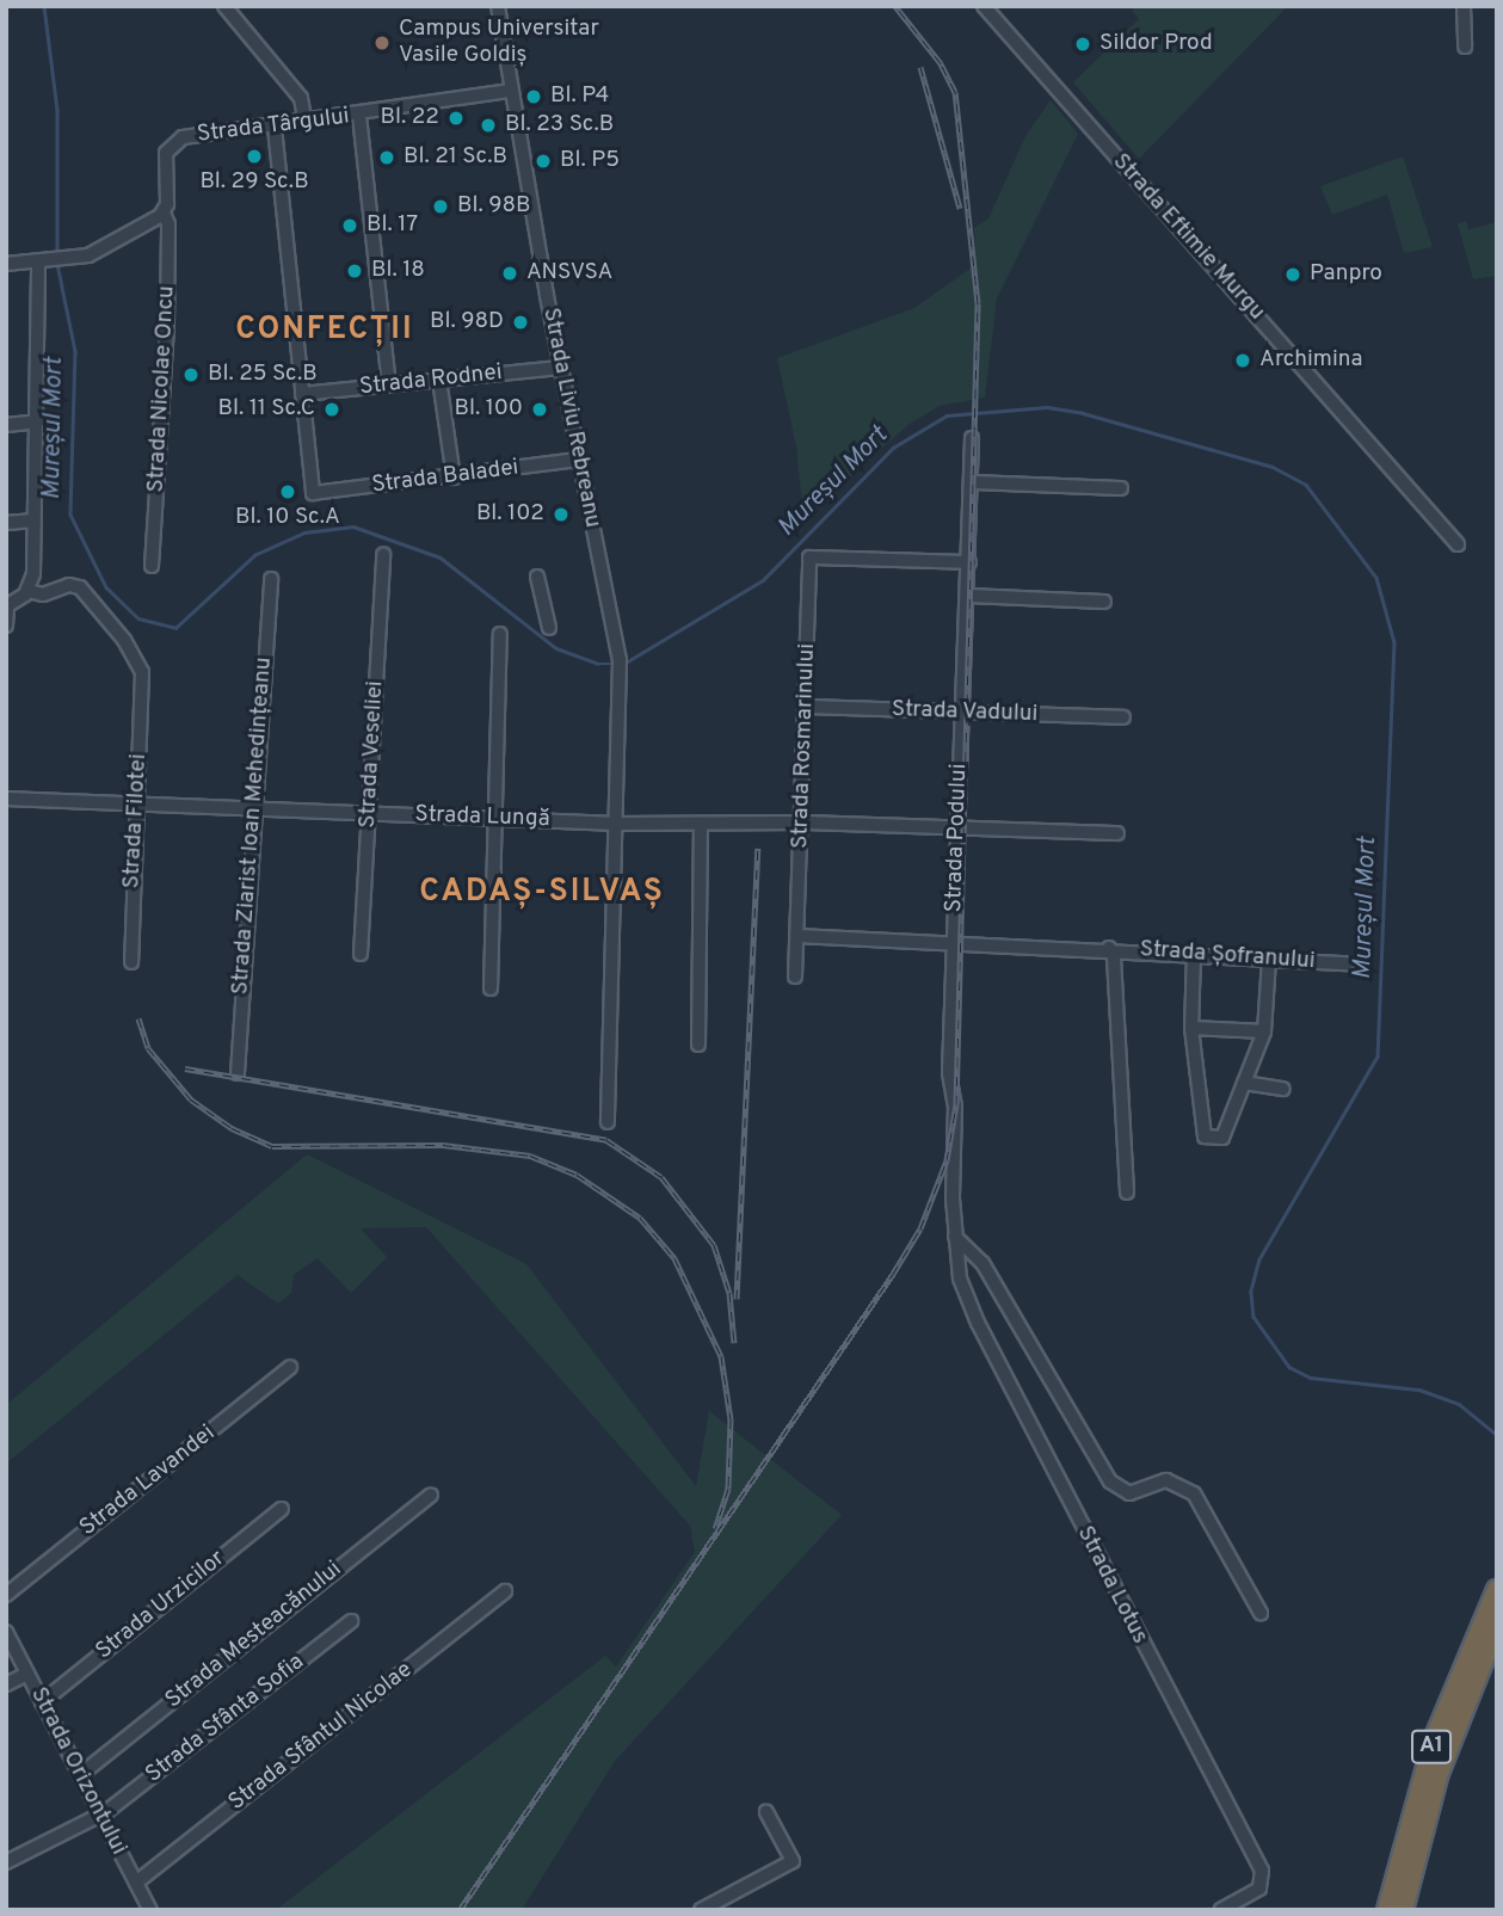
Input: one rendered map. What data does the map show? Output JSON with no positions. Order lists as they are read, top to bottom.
{
  "streets": {
    "highway": ["A1"],
    "street": [
      "Strada Târgului",
      "Strada Eftimie Murgu",
      "Strada Rodnei",
      "Strada Nicolae Oncu",
      "Strada Liviu Rebreanu",
      "Strada Baladei",
      "Strada Vadului",
      "Strada Rosmarinului",
      "Strada Veseliei",
      "Strada Lungă",
      "Strada Filotei",
      "Strada Ziarist Ioan Mehedințeanu",
      "Strada Podului",
      "Strada Șofranului",
      "Strada Lavandei",
      "Strada Lotus",
      "Strada Urzicilor",
      "Strada Mesteacănului",
      "Strada Sfânta Sofia",
      "Strada Sfântul Nicolae",
      "Strada Orizontului"
    ]
  },
  "crossings": [
    ["Strada Târgului", "Strada Nicolae Oncu"],
    ["Strada Târgului", "Strada Liviu Rebreanu"],
    ["Strada Rodnei", "Strada Liviu Rebreanu"],
    ["Strada Rodnei", "Strada Baladei"],
    ["Strada Liviu Rebreanu", "Strada Baladei"],
    ["Strada Liviu Rebreanu", "Strada Lungă"],
    ["Strada Vadului", "Strada Rosmarinului"],
    ["Strada Vadului", "Strada Podului"],
    ["Strada Rosmarinului", "Strada Lungă"],
    ["Strada Rosmarinului", "Strada Podului"],
    ["Strada Veseliei", "Strada Lungă"],
    ["Strada Lungă", "Strada Filotei"],
    ["Strada Lungă", "Strada Ziarist Ioan Mehedințeanu"],
    ["Strada Lungă", "Strada Podului"],
    ["Strada Podului", "Strada Lotus"],
    ["Strada Urzicilor", "Strada Orizontului"],
    ["Strada Mesteacănului", "Strada Orizontului"],
    ["Strada Sfânta Sofia", "Strada Orizontului"],
    ["Strada Sfântul Nicolae", "Strada Orizontului"]
  ],
  "districts": ["CONFECȚII", "CADAȘ-SILVAȘ"],
  "water": ["Mureșul Mort"],
  "places": [
    "Campus Universitar Vasile Goldiș",
    "Sildor Prod",
    "Bl. P4",
    "Bl. 22",
    "Bl. 23 Sc.B",
    "Bl. 29 Sc.B",
    "Bl. 21 Sc.B",
    "Bl. P5",
    "Bl. 98B",
    "Bl. 17",
    "Bl. 18",
    "ANSVSA",
    "Panpro",
    "Bl. 98D",
    "Archimina",
    "Bl. 25 Sc.B",
    "Bl. 11 Sc.C",
    "Bl. 100",
    "Bl. 10 Sc.A",
    "Bl. 102"
  ]
}
